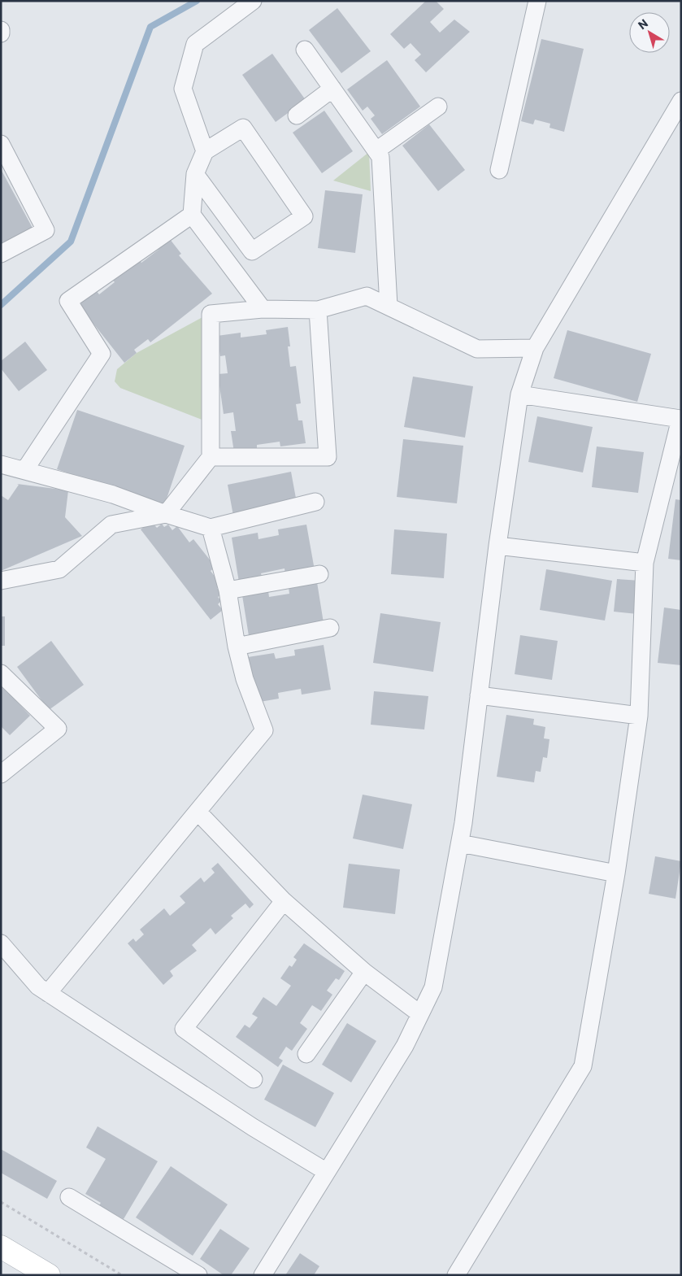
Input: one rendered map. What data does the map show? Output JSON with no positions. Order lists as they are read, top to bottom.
{
  "north": "top left"
}
